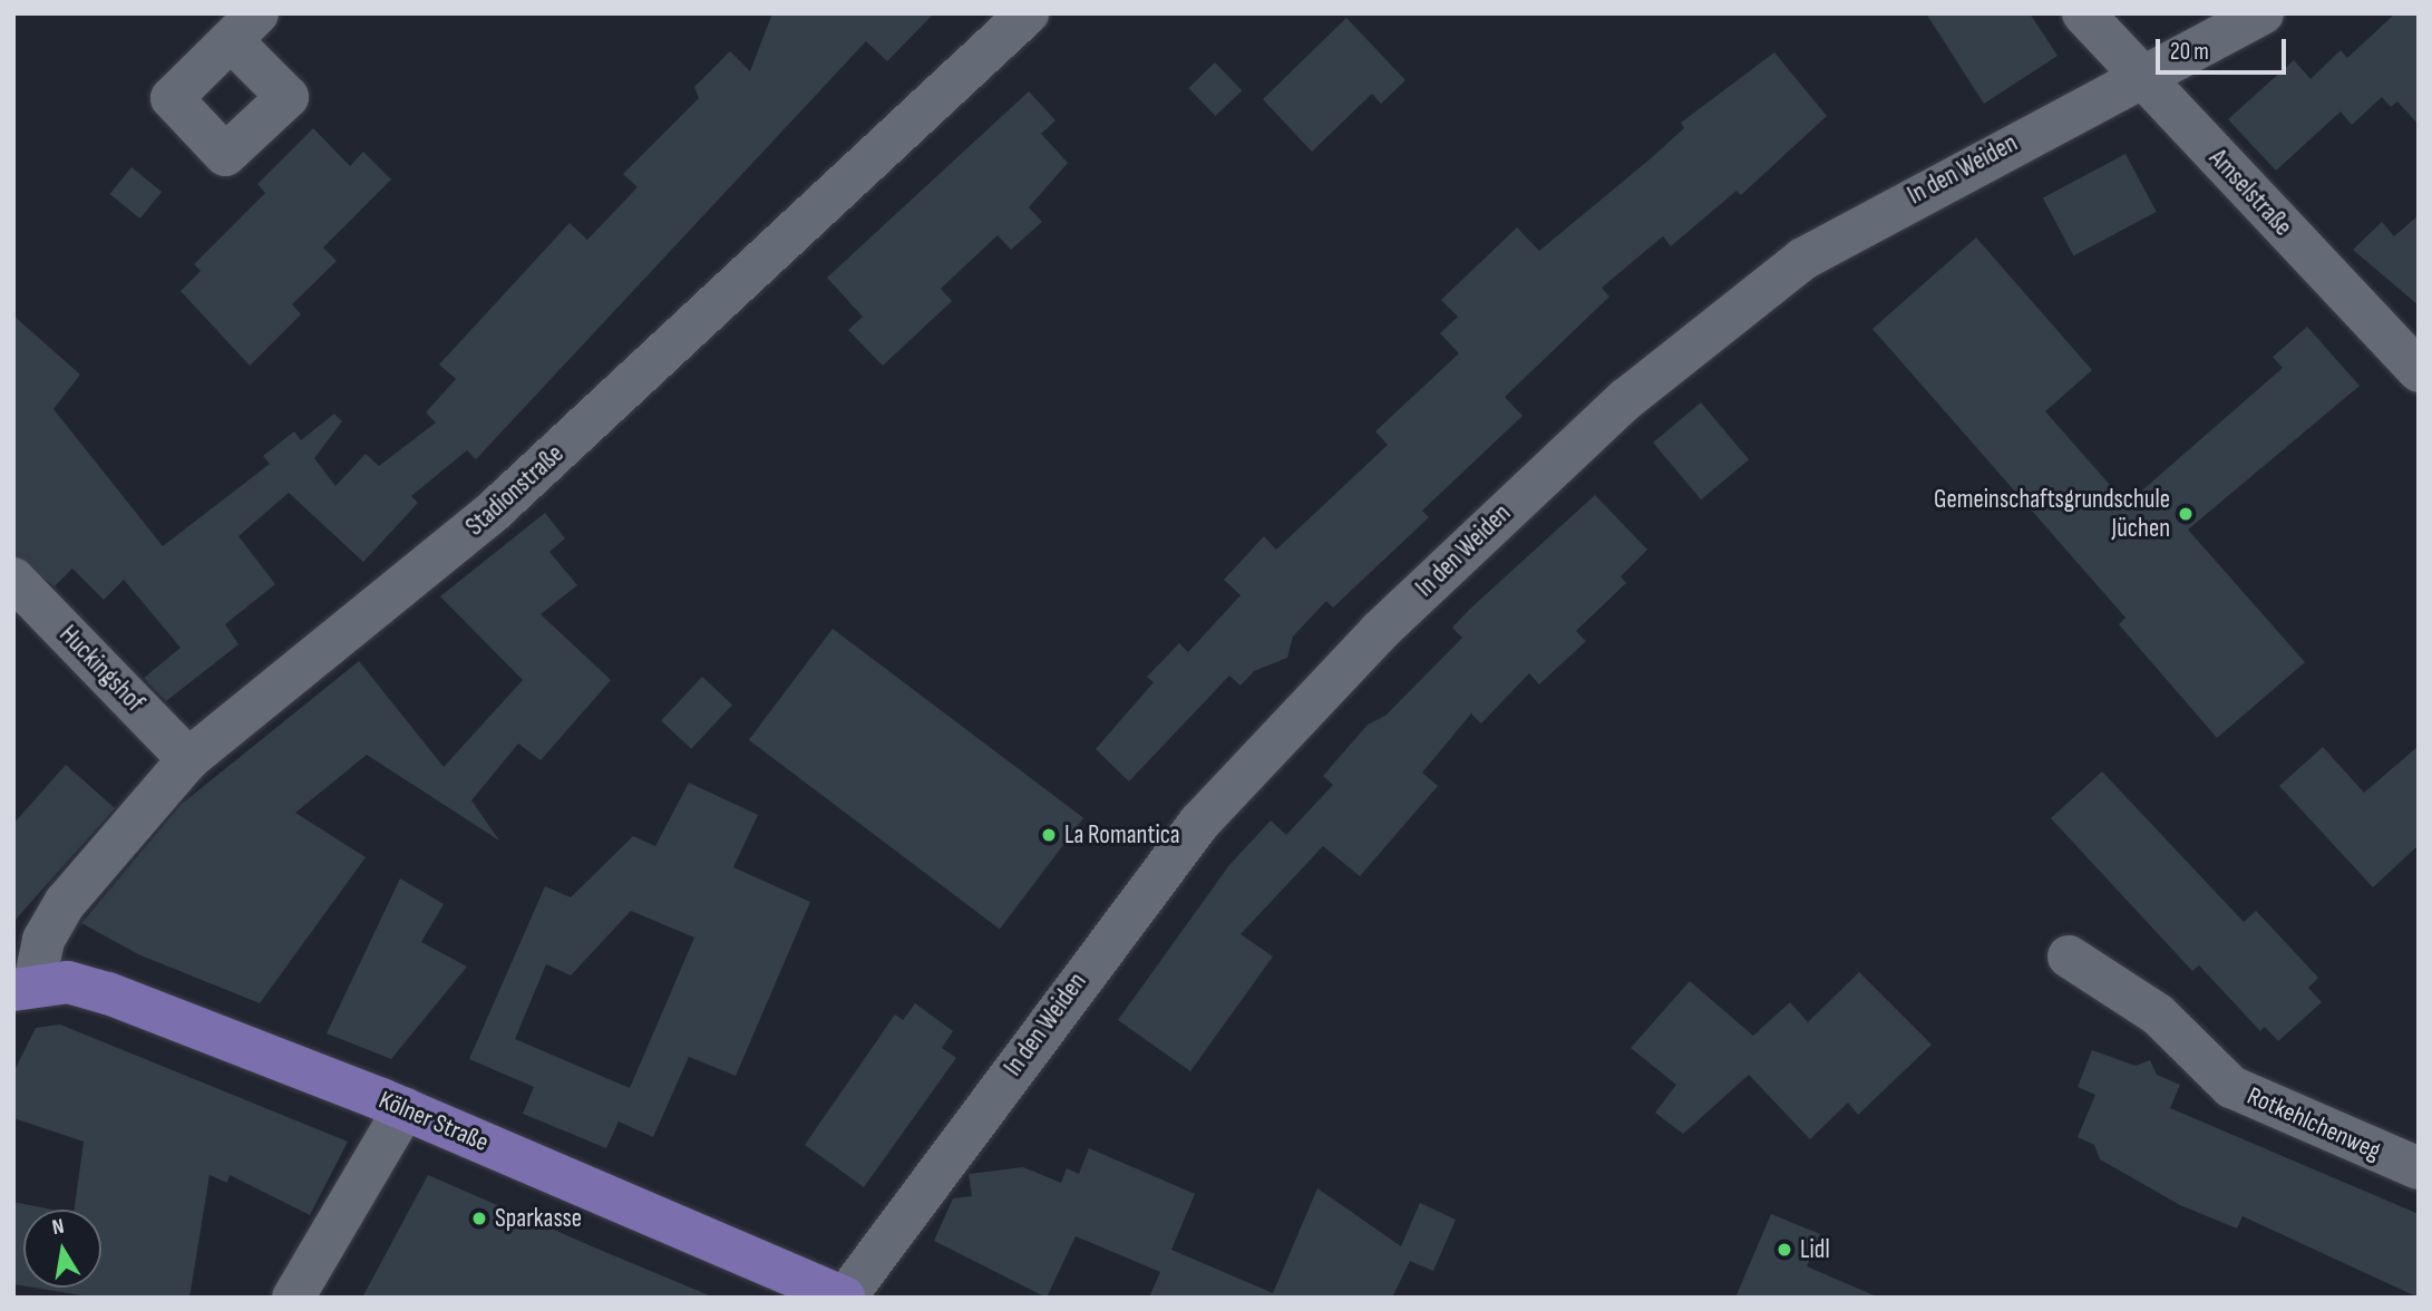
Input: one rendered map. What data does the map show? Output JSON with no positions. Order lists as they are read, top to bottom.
{
  "streets": {
    "main road": ["Kölner Straße"],
    "street": [
      "In den Weiden",
      "Amselstraße",
      "Stadionstraße",
      "Huckingshof",
      "Rotkehlchenweg"
    ]
  },
  "crossings": [
    ["In den Weiden", "Amselstraße"],
    ["In den Weiden", "Kölner Straße"],
    ["Stadionstraße", "Huckingshof"],
    ["Stadionstraße", "Kölner Straße"]
  ],
  "places": [
    "Gemeinschaftsgrundschule Jüchen",
    "La Romantica",
    "Sparkasse",
    "Lidl"
  ],
  "scale_bar": "20 m",
  "north": "top"
}
